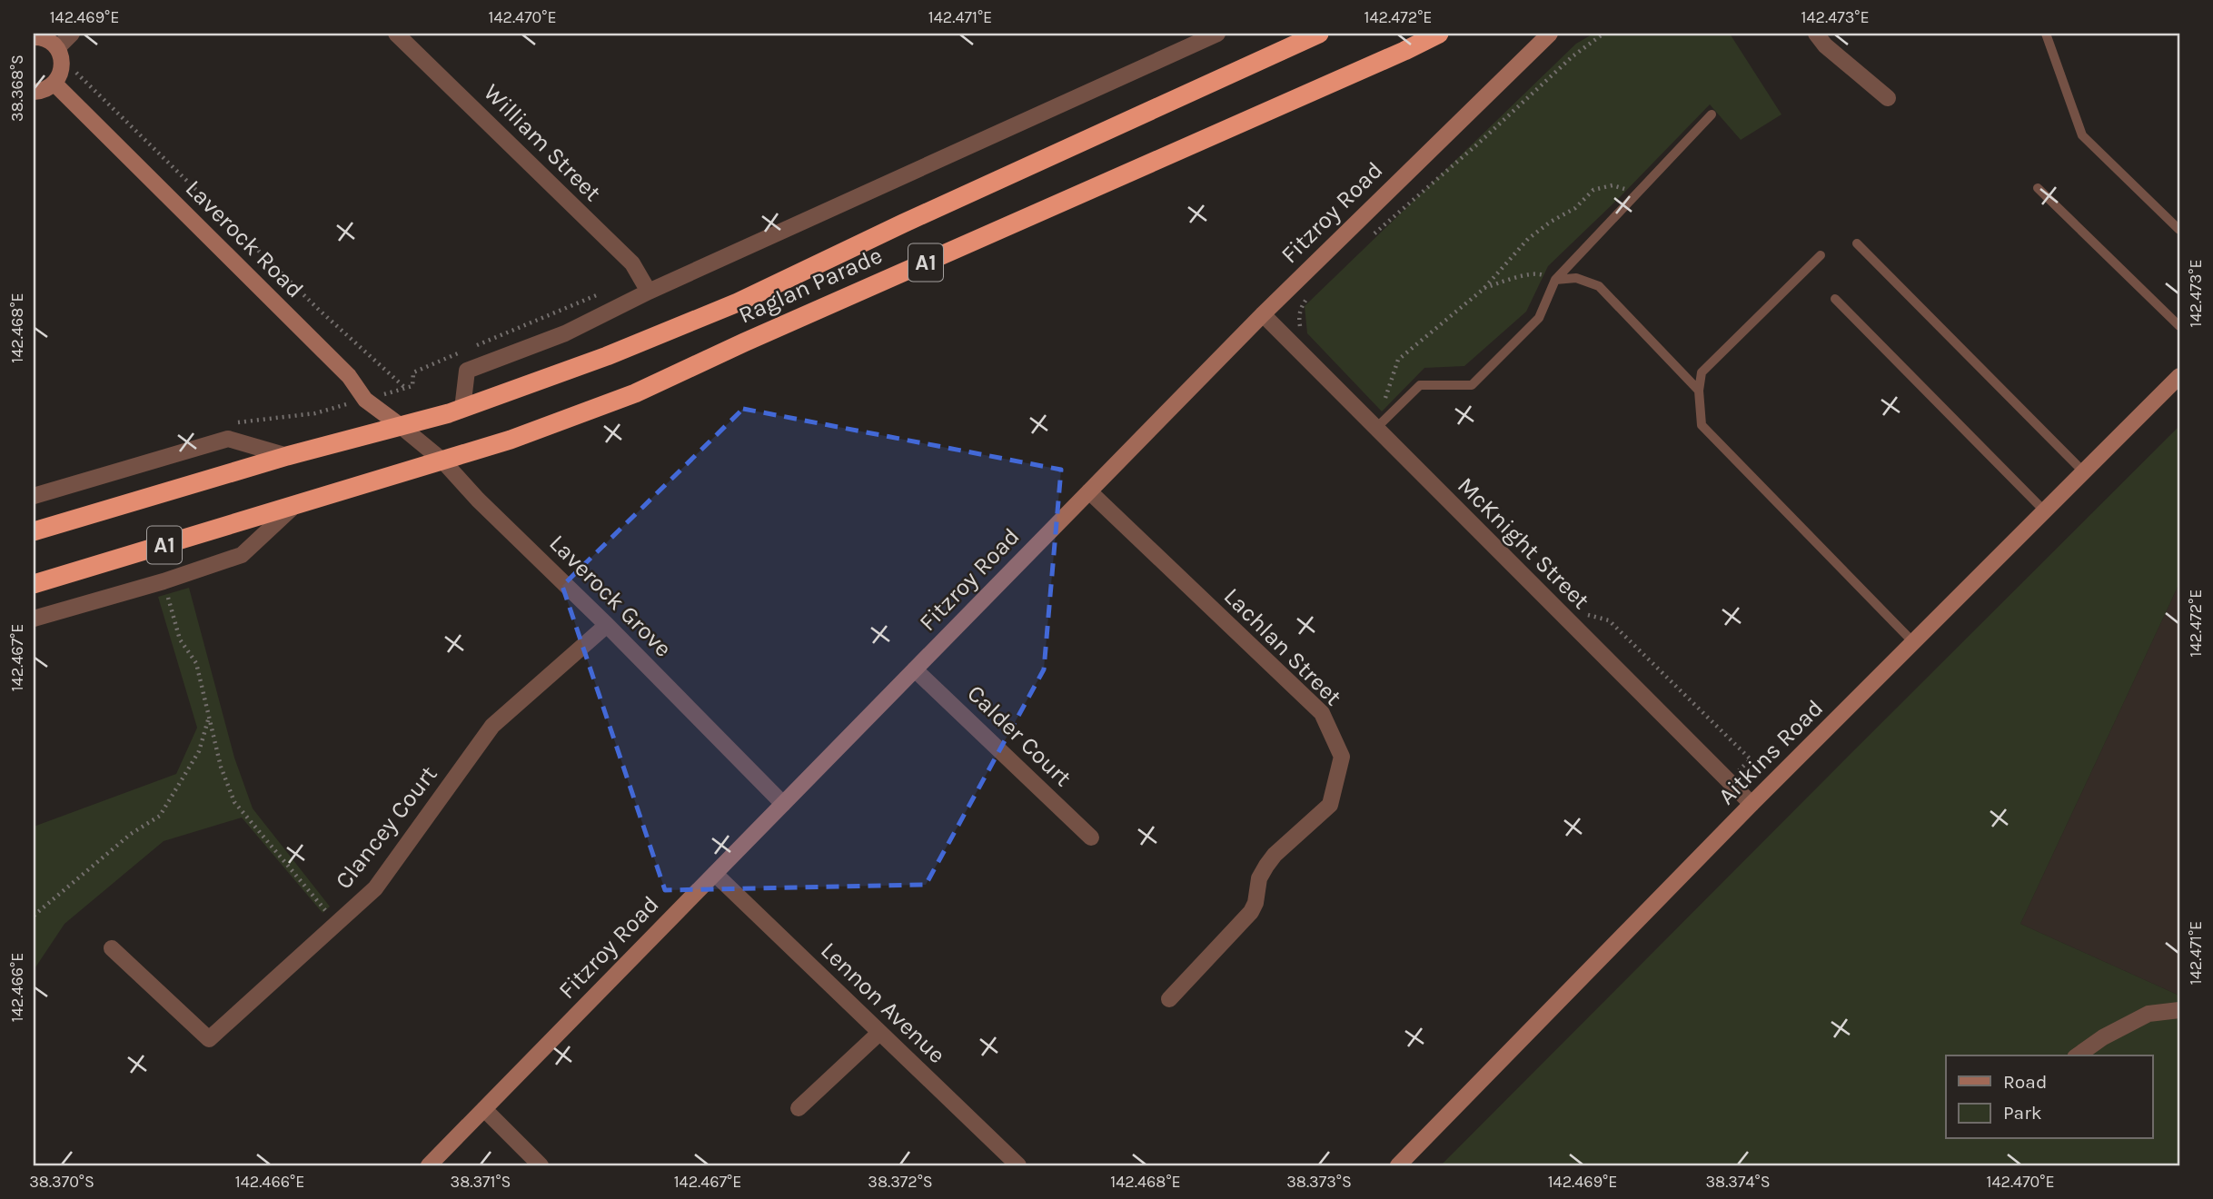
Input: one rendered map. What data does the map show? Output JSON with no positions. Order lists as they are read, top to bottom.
{
  "streets": {
    "highway": ["A1", "Raglan Parade"],
    "street": [
      "William Street",
      "Fitzroy Road",
      "Laverock Road",
      "McKnight Street",
      "Laverock Grove",
      "Lachlan Street",
      "Calder Court",
      "Aitkins Road",
      "Clancey Court",
      "Lennon Avenue"
    ]
  },
  "crossings": [
    ["Fitzroy Road", "McKnight Street"],
    ["Fitzroy Road", "Laverock Grove"],
    ["Fitzroy Road", "Lachlan Street"],
    ["Fitzroy Road", "Calder Court"],
    ["Fitzroy Road", "Lennon Avenue"],
    ["Laverock Road", "Raglan Parade"],
    ["Laverock Road", "Laverock Grove"],
    ["Raglan Parade", "Laverock Grove"],
    ["McKnight Street", "Aitkins Road"],
    ["Laverock Grove", "Clancey Court"]
  ],
  "legend": ["Road", "Park"],
  "coordinates": [
    "142.469°E",
    "142.470°E",
    "142.471°E",
    "142.472°E",
    "142.473°E",
    "38.368°S",
    "142.468°E",
    "142.467°E",
    "142.466°E",
    "38.370°S",
    "38.371°S",
    "38.372°S",
    "38.373°S",
    "38.374°S"
  ]
}
